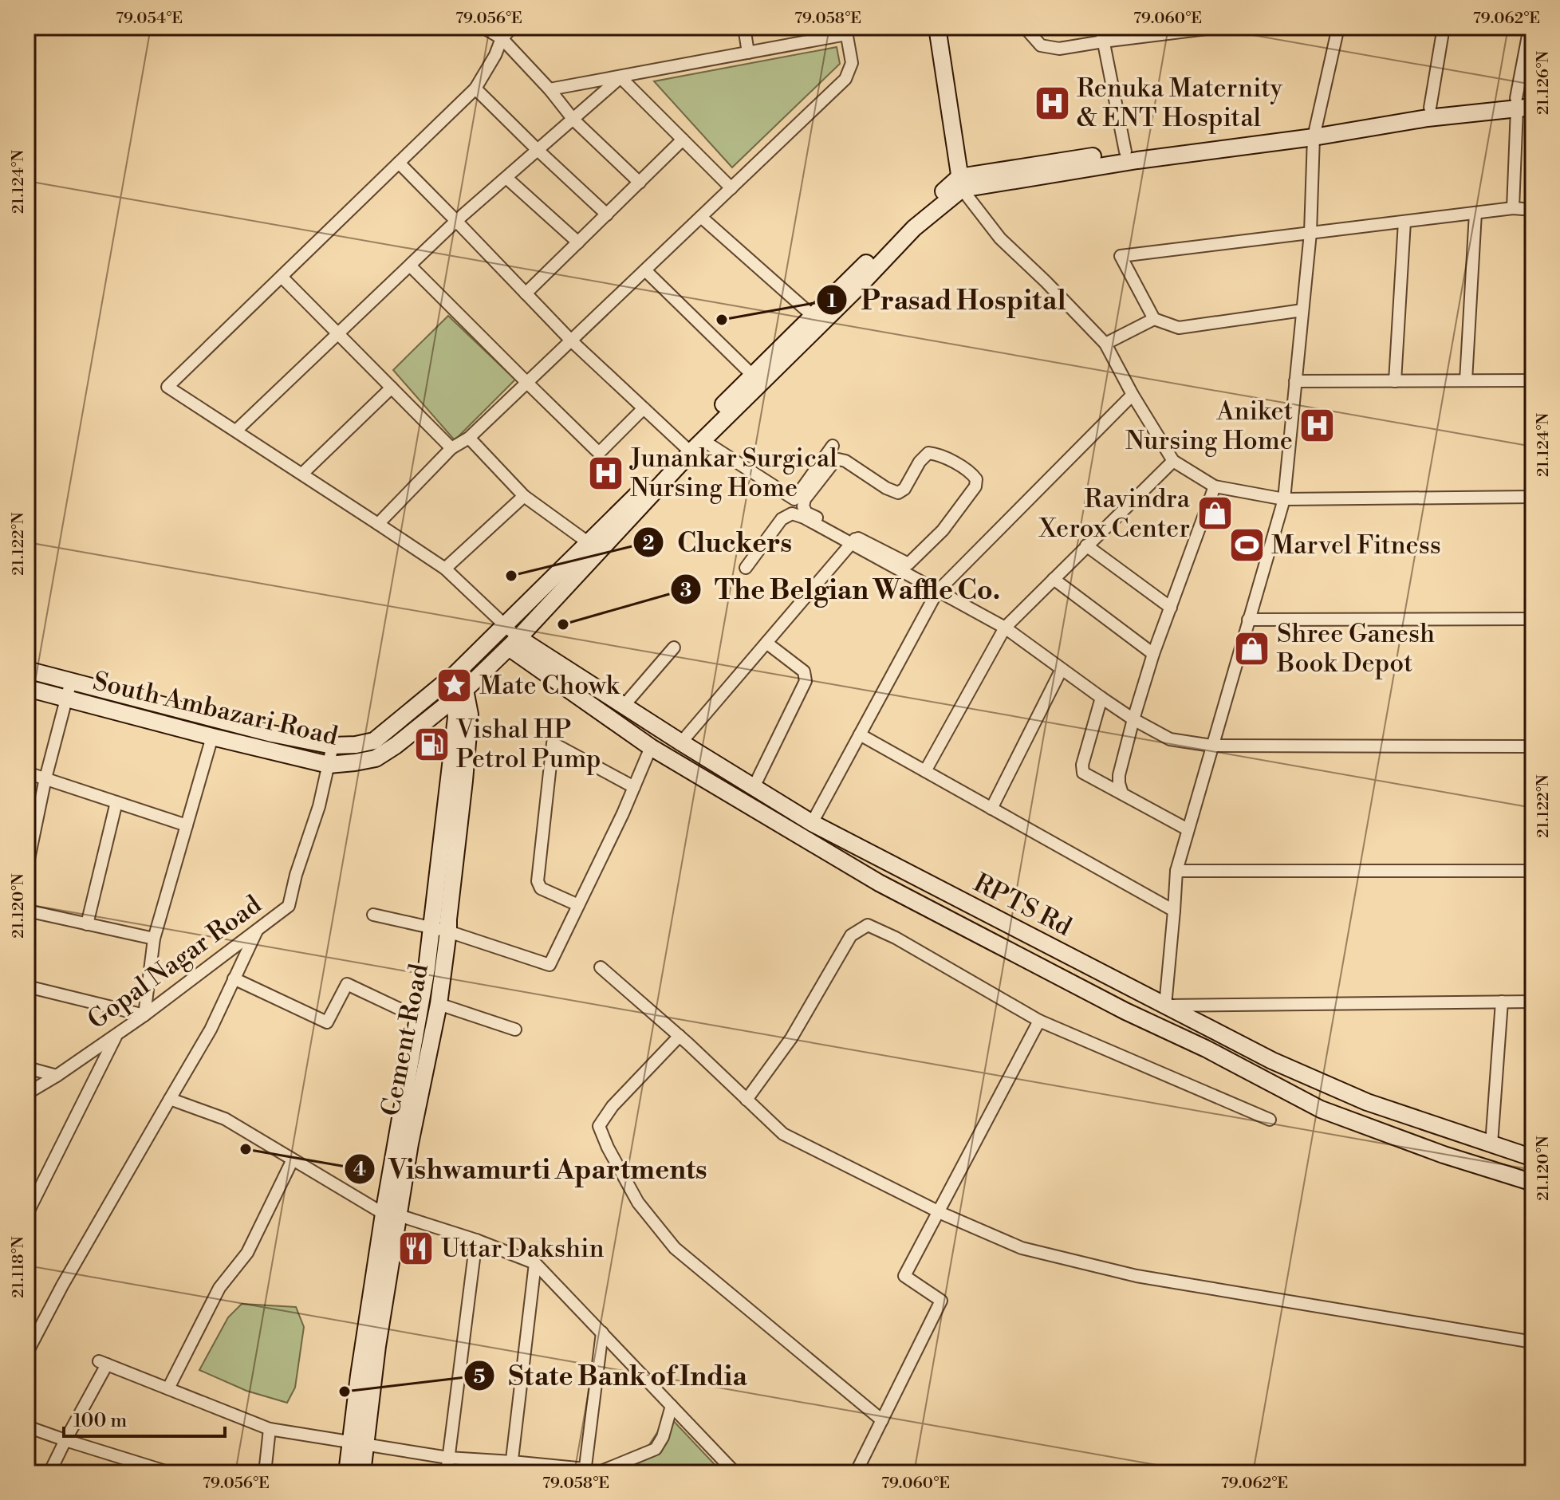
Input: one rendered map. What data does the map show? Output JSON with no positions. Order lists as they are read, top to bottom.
{
  "streets": {
    "main road": ["South Ambazari Road", "RPTS Rd", "Cement Road"],
    "street": ["Gopal Nagar Road"]
  },
  "crossings": [
    ["South Ambazari Road", "RPTS Rd"],
    ["South Ambazari Road", "Gopal Nagar Road"],
    ["South Ambazari Road", "Cement Road"]
  ],
  "places": {
    "hospital": ["Renuka Maternity & ENT Hospital", "Aniket Nursing Home", "Junankar Surgical Nursing Home"],
    "other": [
      "Prasad Hospital",
      "Cluckers",
      "The Belgian Waffle Co.",
      "Vishwamurti Apartments",
      "State Bank of India"
    ],
    "shop": ["Ravindra Xerox Center", "Shree Ganesh Book Depot"],
    "sports": ["Marvel Fitness"],
    "place": ["Mate Chowk"],
    "fuel station": ["Vishal HP Petrol Pump"],
    "restaurant": ["Uttar Dakshin"]
  },
  "scale_bar": "100 m",
  "coordinates": [
    "79.054°E",
    "79.056°E",
    "79.058°E",
    "79.060°E",
    "79.062°E",
    "21.126°N",
    "21.124°N",
    "21.122°N",
    "21.120°N",
    "21.118°N"
  ]
}
